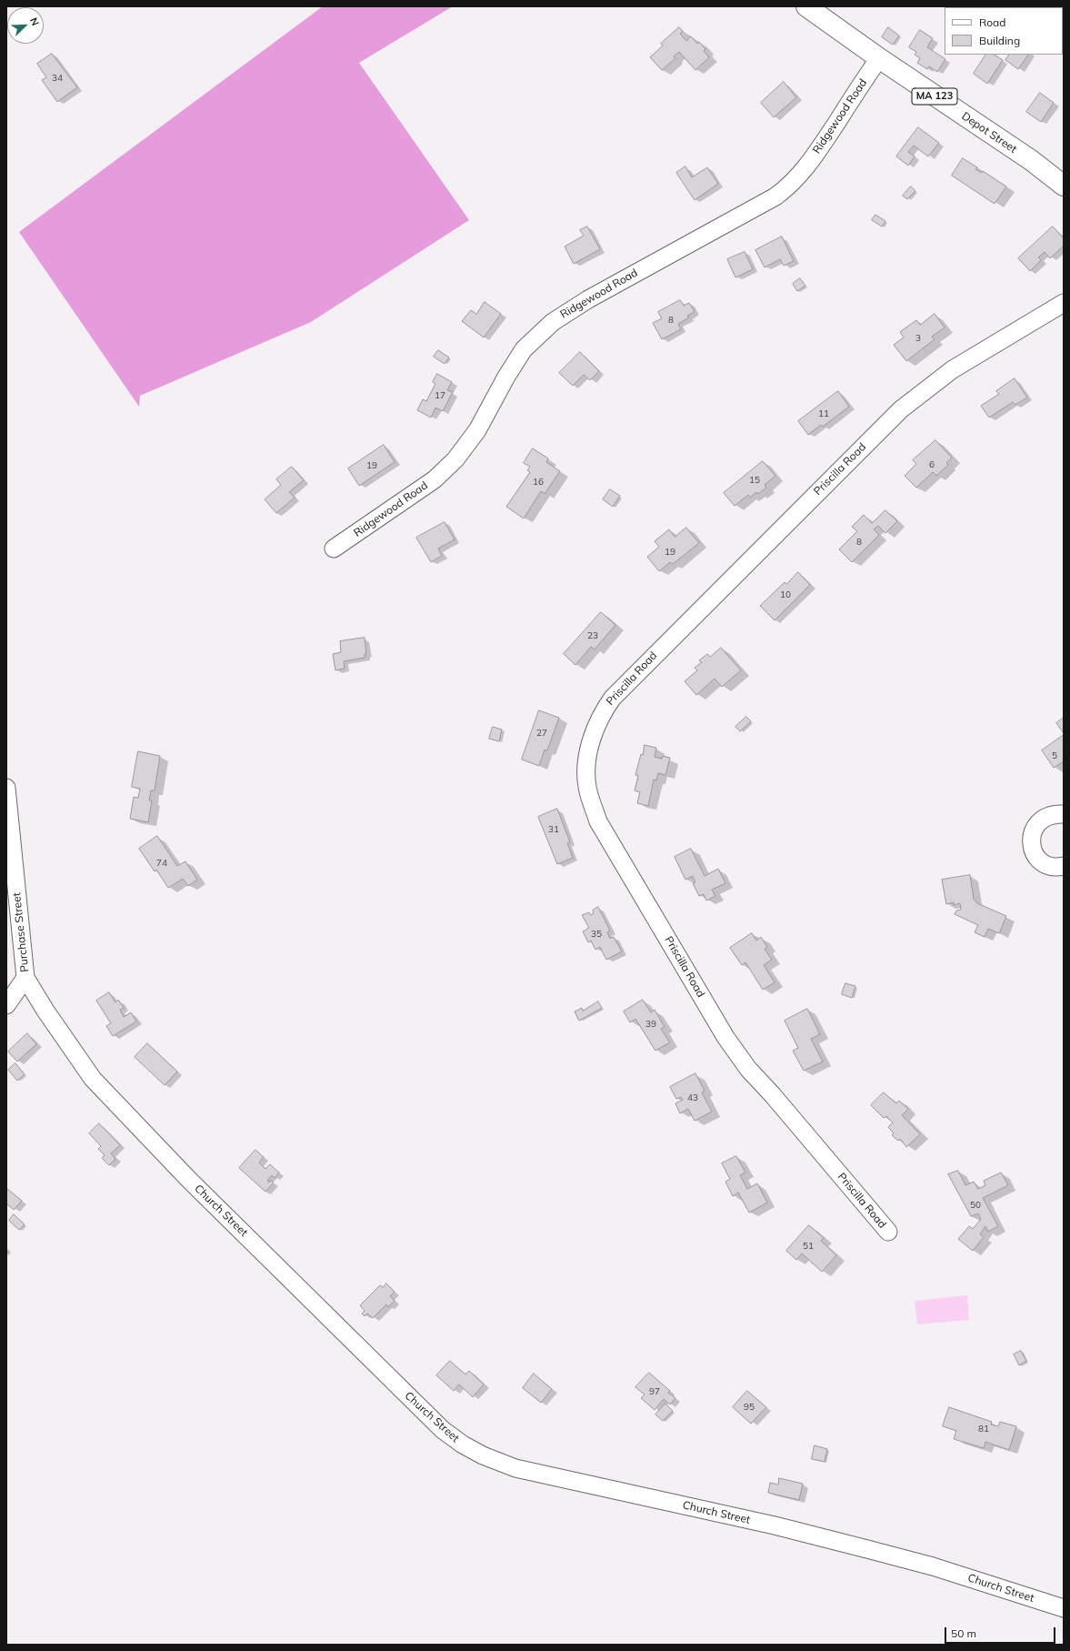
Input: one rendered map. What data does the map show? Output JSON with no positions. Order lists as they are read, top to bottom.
{
  "streets": {
    "highway": ["MA 123", "Depot Street"],
    "street": [
      "Ridgewood Road",
      "Priscilla Road",
      "Purchase Street",
      "Church Street"
    ]
  },
  "crossings": [
    ["Ridgewood Road", "Depot Street"],
    ["Purchase Street", "Church Street"]
  ],
  "house_numbers": [
    "34",
    "8",
    "3",
    "17",
    "11",
    "6",
    "19",
    "15",
    "16",
    "8",
    "19",
    "10",
    "23",
    "27",
    "5",
    "31",
    "74",
    "35",
    "39",
    "43",
    "50",
    "51",
    "97",
    "95",
    "81"
  ],
  "legend": ["Road", "Building"],
  "scale_bar": "50 m",
  "north": "top right"
}
